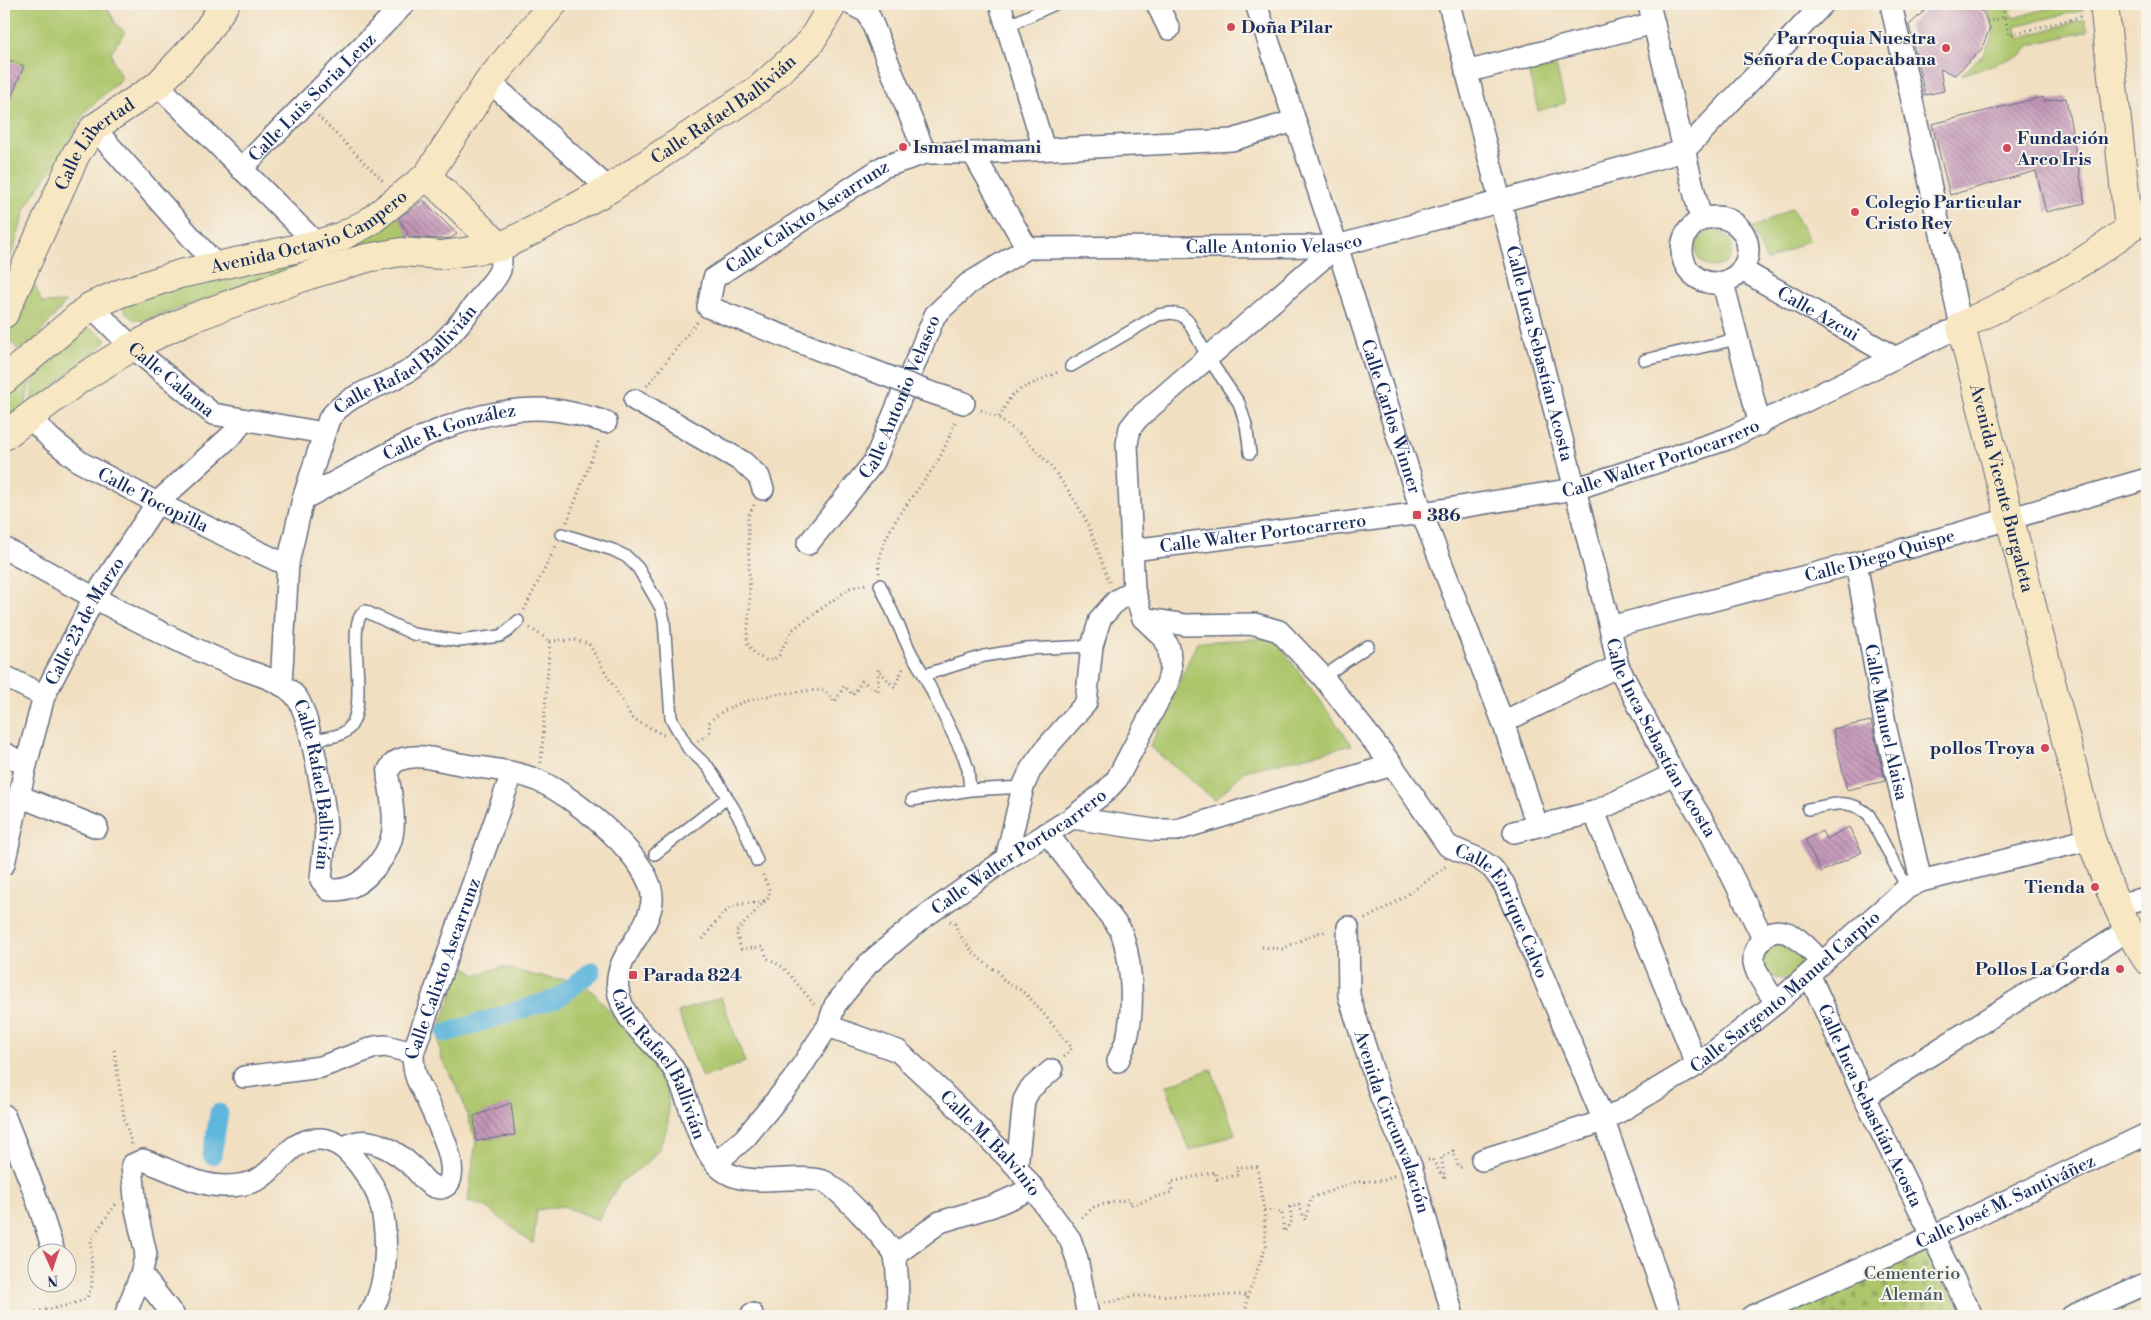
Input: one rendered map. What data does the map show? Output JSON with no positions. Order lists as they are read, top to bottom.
{
  "streets": {
    "street": [
      "Calle Luis Soria Lenz",
      "Calle Rafael Ballivián",
      "Calle Libertad",
      "Calle Calixto Ascarrunz",
      "Avenida Octavio Campero",
      "Calle Antonio Velasco",
      "Calle Azcui",
      "Calle Inca Sebastían Acosta",
      "Calle Calama",
      "Calle Carlos Winner",
      "Calle R. González",
      "Calle Walter Portocarrero",
      "Avenida Vicente Burgaleta",
      "Calle Tocopilla",
      "Calle Diego Quispe",
      "Calle 23 de Marzo",
      "Calle Manuel Alaisa",
      "Calle Enrique Calvo",
      "Calle Sargento Manuel Carpio",
      "Calle Inca Sebastián Acosta",
      "Avenida Circunvalación",
      "Calle M. Balvinio",
      "Calle José M. Santiváñez"
    ]
  },
  "crossings": [
    ["Calle Rafael Ballivián", "Calle Calixto Ascarrunz"],
    ["Calle Rafael Ballivián", "Calle Calama"],
    ["Calle Rafael Ballivián", "Calle R. González"],
    ["Calle Rafael Ballivián", "Calle Walter Portocarrero"],
    ["Calle Rafael Ballivián", "Calle Tocopilla"],
    ["Calle Calixto Ascarrunz", "Calle Carlos Winner"],
    ["Avenida Octavio Campero", "Calle Calama"],
    ["Calle Antonio Velasco", "Calle Inca Sebastían Acosta"],
    ["Calle Antonio Velasco", "Calle Carlos Winner"],
    ["Calle Azcui", "Calle Walter Portocarrero"],
    ["Calle Inca Sebastían Acosta", "Calle Walter Portocarrero"],
    ["Calle Inca Sebastían Acosta", "Calle Diego Quispe"],
    ["Calle Calama", "Calle 23 de Marzo"],
    ["Calle Carlos Winner", "Calle Walter Portocarrero"],
    ["Calle Walter Portocarrero", "Avenida Vicente Burgaleta"],
    ["Calle Walter Portocarrero", "Calle Enrique Calvo"],
    ["Calle Walter Portocarrero", "Calle M. Balvinio"],
    ["Avenida Vicente Burgaleta", "Calle Diego Quispe"],
    ["Avenida Vicente Burgaleta", "Calle Sargento Manuel Carpio"],
    ["Calle Tocopilla", "Calle 23 de Marzo"],
    ["Calle Diego Quispe", "Calle Manuel Alaisa"],
    ["Calle Manuel Alaisa", "Calle Sargento Manuel Carpio"],
    ["Calle Enrique Calvo", "Calle Sargento Manuel Carpio"],
    ["Calle Sargento Manuel Carpio", "Calle Inca Sebastián Acosta"],
    ["Calle Inca Sebastián Acosta", "Calle José M. Santiváñez"]
  ],
  "parks": ["Cementerio Alemán"],
  "places": {
    "other": [
      "Doña Pilar",
      "Parroquia Nuestra Señora de Copacabana",
      "Ismael mamani",
      "Fundación Arco Iris",
      "Colegio Particular Cristo Rey",
      "pollos Troya",
      "Tienda",
      "Pollos La Gorda"
    ],
    "transit": ["386", "Parada 824"]
  },
  "north": "bottom"
}
